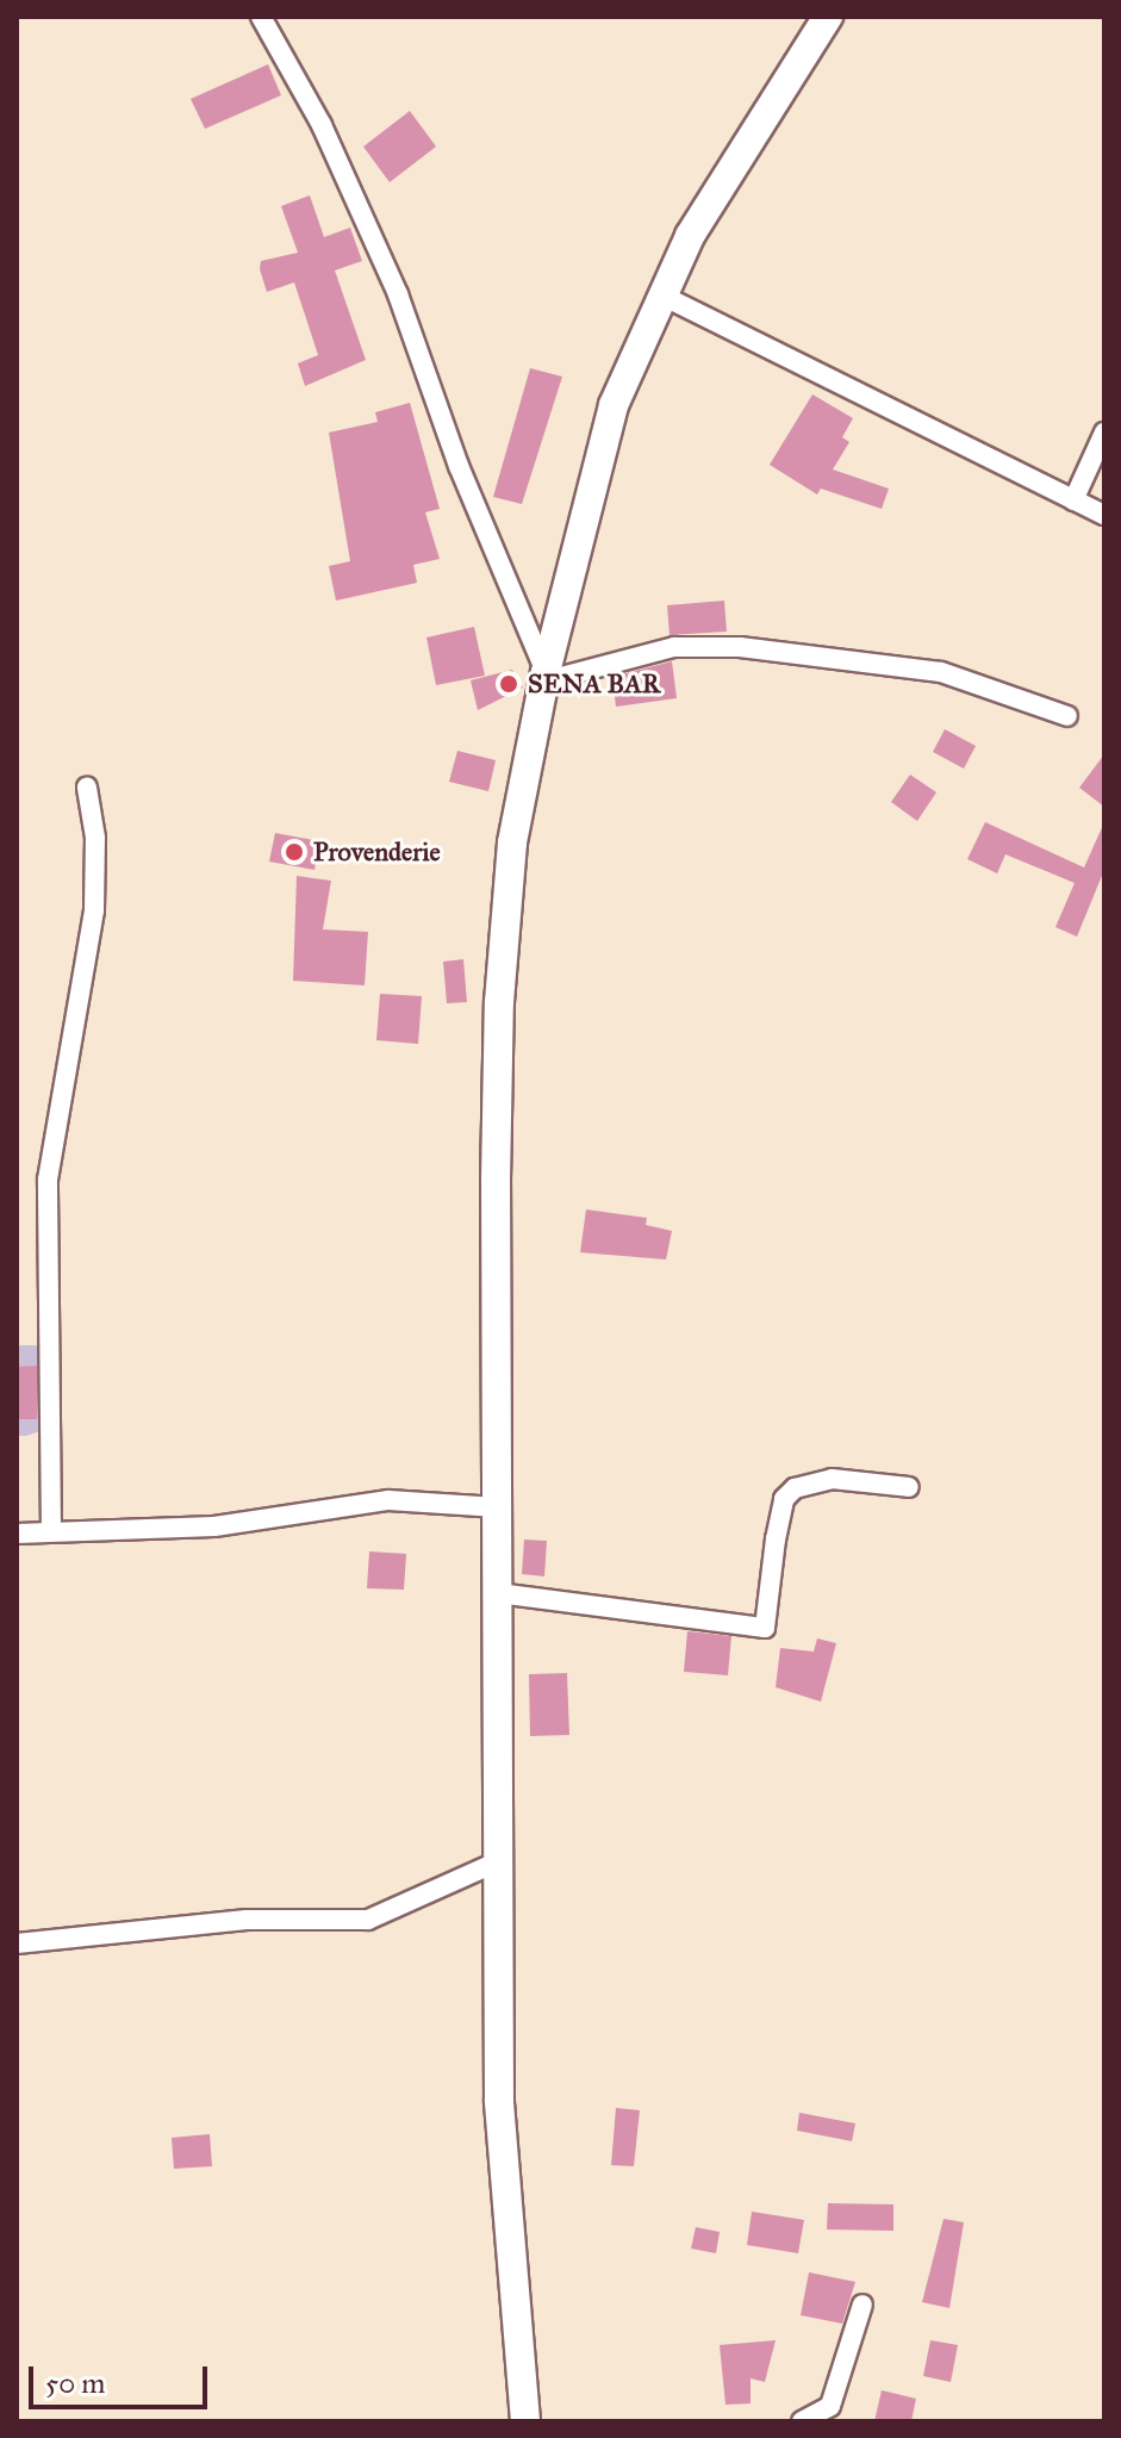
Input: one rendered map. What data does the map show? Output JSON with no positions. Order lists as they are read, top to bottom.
{
  "places": ["SENA BAR", "Provenderie"],
  "scale_bar": "50 m"
}
